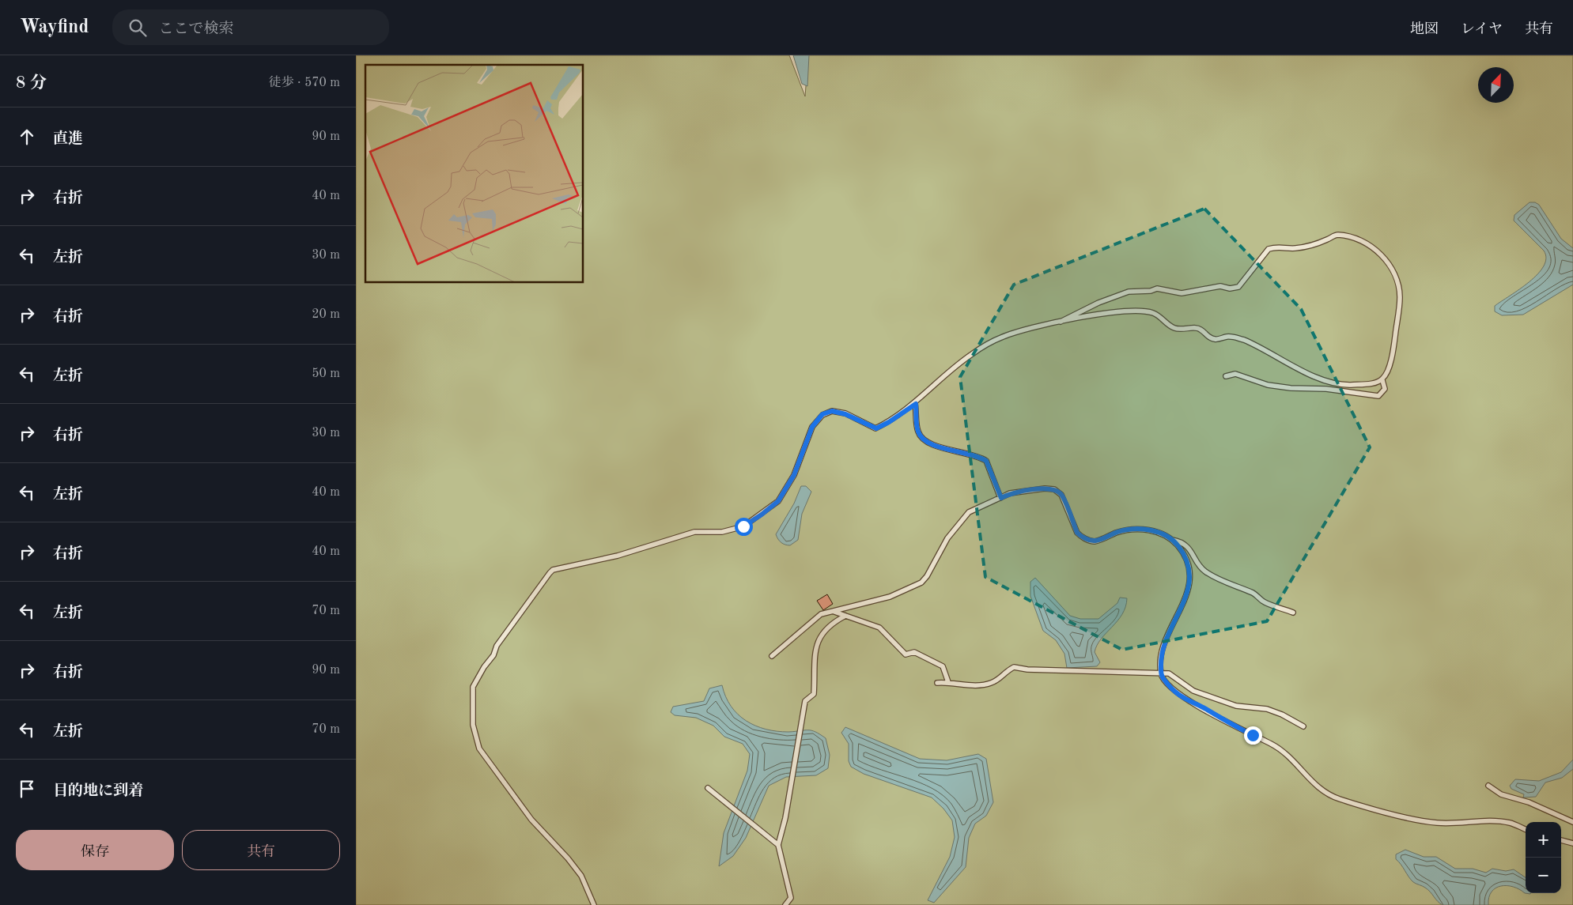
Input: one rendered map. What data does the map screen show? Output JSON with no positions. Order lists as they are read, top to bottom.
{
  "north": "top right",
  "page": {
    "header": "Wayfind",
    "search": "ここで検索",
    "nav": ["地図", "レイヤ", "共有"],
    "heading": ["8 分", "徒歩 · 570 m"],
    "list": [
      ["直進", "90 m"],
      ["右折", "40 m"],
      ["左折", "30 m"],
      ["右折", "20 m"],
      ["左折", "50 m"],
      ["右折", "30 m"],
      ["左折", "40 m"],
      ["右折", "40 m"],
      ["左折", "70 m"],
      ["右折", "90 m"],
      ["左折", "70 m"],
      "目的地に到着"
    ],
    "buttons": ["保存", "共有"],
    "map_buttons": ["+", "−"]
  }
}
